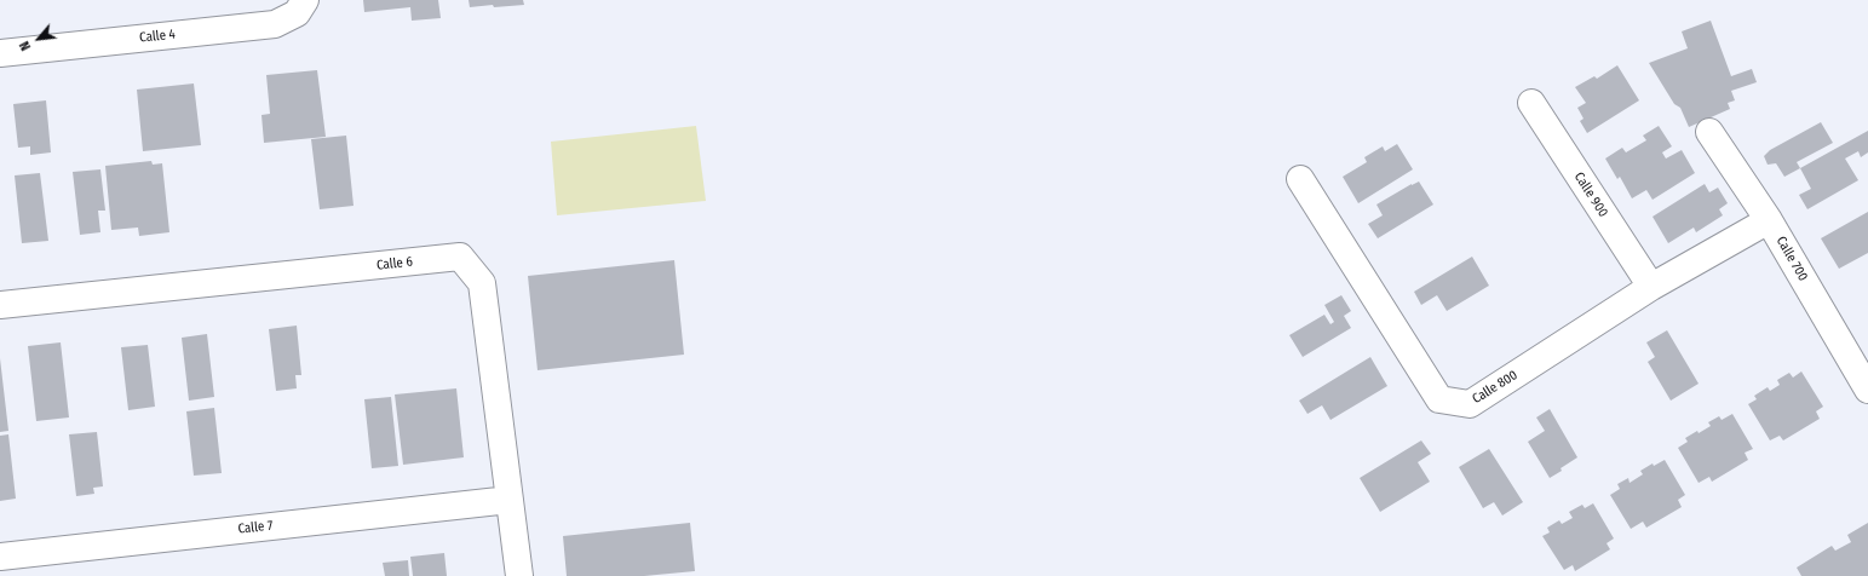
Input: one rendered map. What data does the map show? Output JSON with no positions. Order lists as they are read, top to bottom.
{
  "streets": {
    "street": [
      "Calle 4",
      "Calle 900",
      "Calle 700",
      "Calle 6",
      "Calle 800",
      "Calle 7"
    ]
  },
  "crossings": [
    ["Calle 900", "Calle 800"],
    ["Calle 700", "Calle 800"],
    ["Calle 6", "Calle 7"]
  ],
  "north": "bottom left"
}
